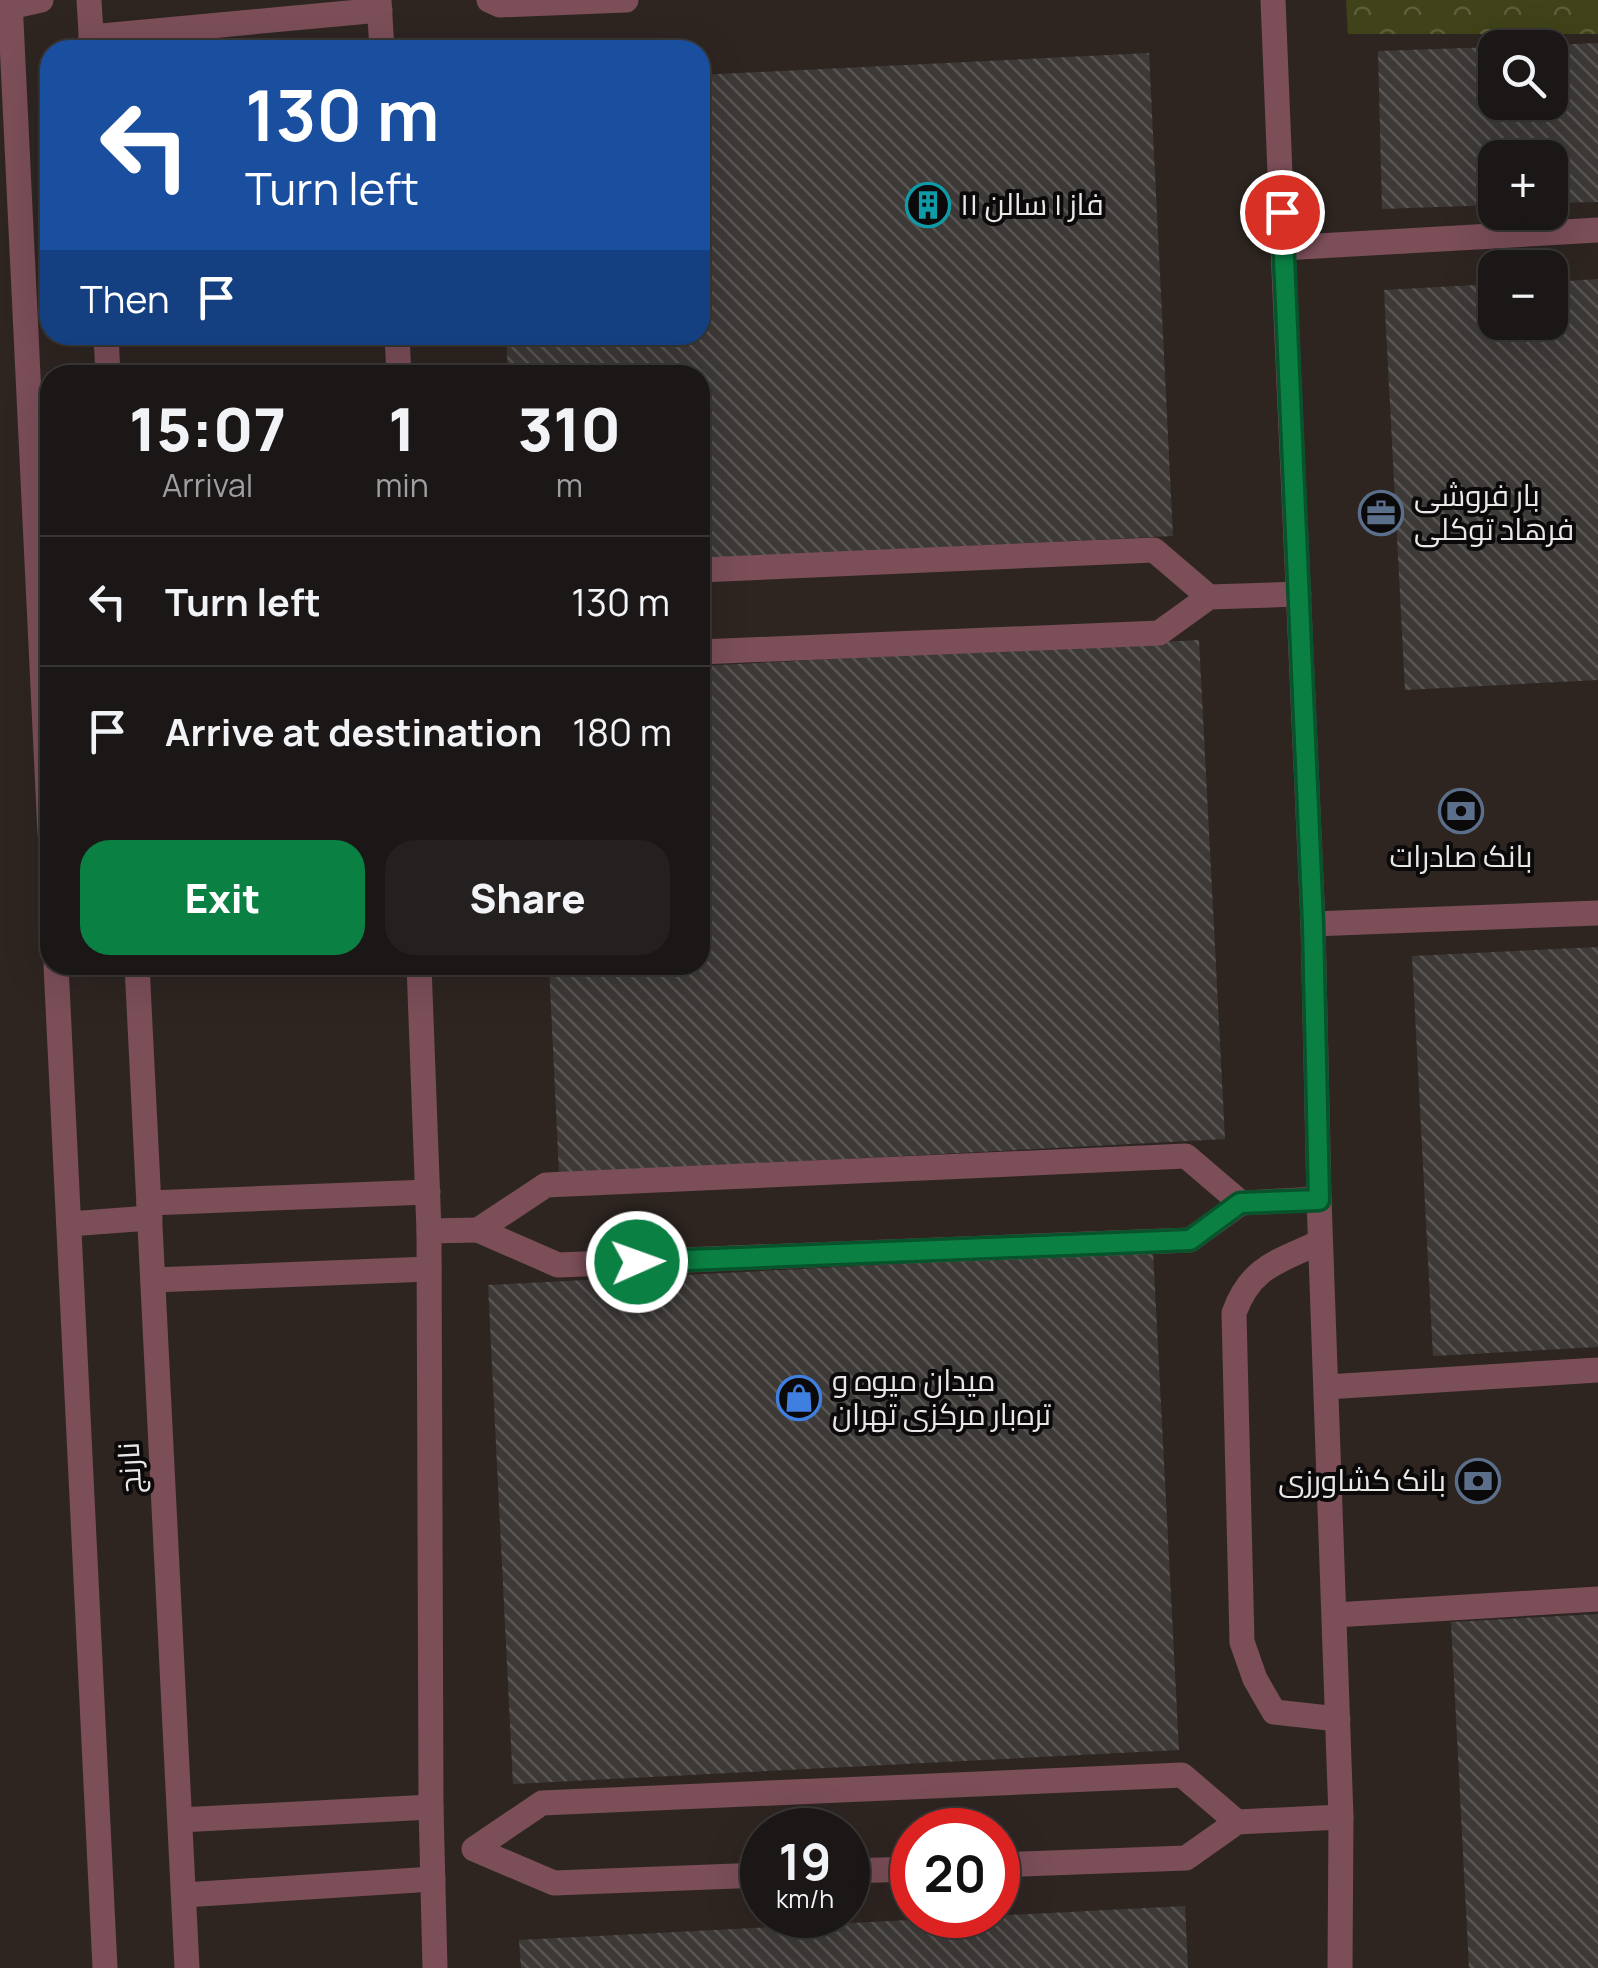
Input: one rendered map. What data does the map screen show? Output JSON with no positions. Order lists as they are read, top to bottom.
{
  "streets": {
    "lane": ["نارنج"]
  },
  "places": {
    "building": ["فاز ۱ سالن ۱۱"],
    "office": ["بار فروشی فرهاد توکلی"],
    "bank": ["بانک صادرات", "بانک کشاورزی"],
    "shop": ["میدان میوه و تره‌بار مرکزی تهران"]
  },
  "page": {
    "map_buttons": ["+", "−"],
    "turn": ["130 m", "Turn left"],
    "then": "Then",
    "eta": [
      "15:07",
      "Arrival",
      "1",
      "min",
      "310",
      "m"
    ],
    "list": [
      {
        "name": "Turn left",
        "value": "130 m"
      },
      {
        "name": "Arrive at destination",
        "value": "180 m"
      }
    ],
    "buttons": ["Exit", "Share"],
    "speed": "19 km/h",
    "limit": "20"
  }
}
